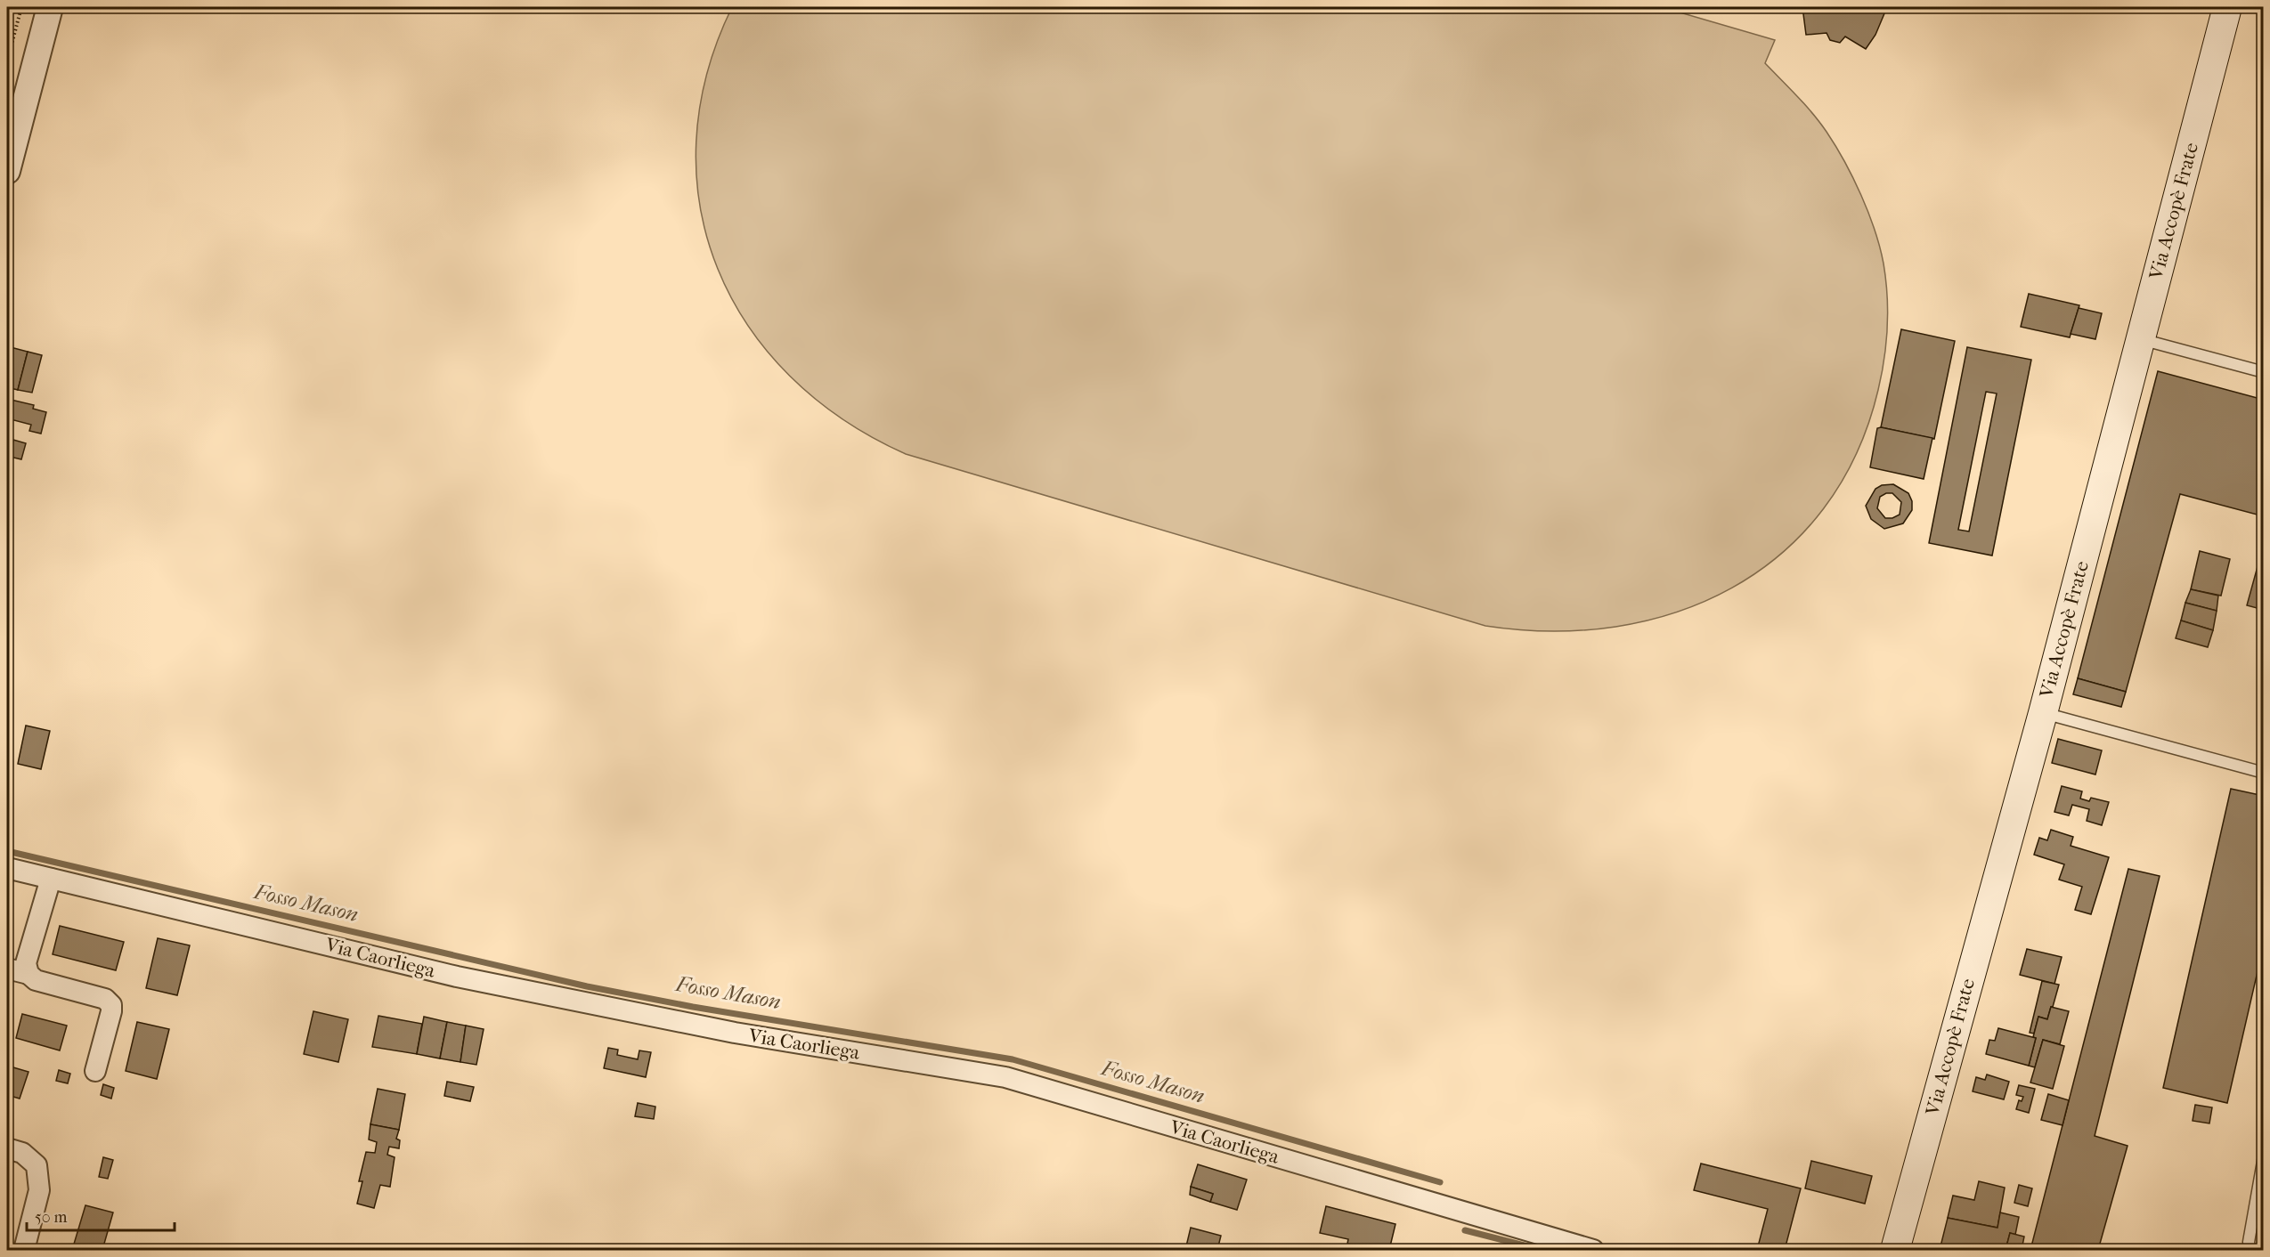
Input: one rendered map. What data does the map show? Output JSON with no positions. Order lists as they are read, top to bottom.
{
  "streets": {
    "main road": ["Via Accopè Frate"],
    "street": ["Via Caorliega"]
  },
  "water": ["Fosso Mason"],
  "scale_bar": "50 m"
}
